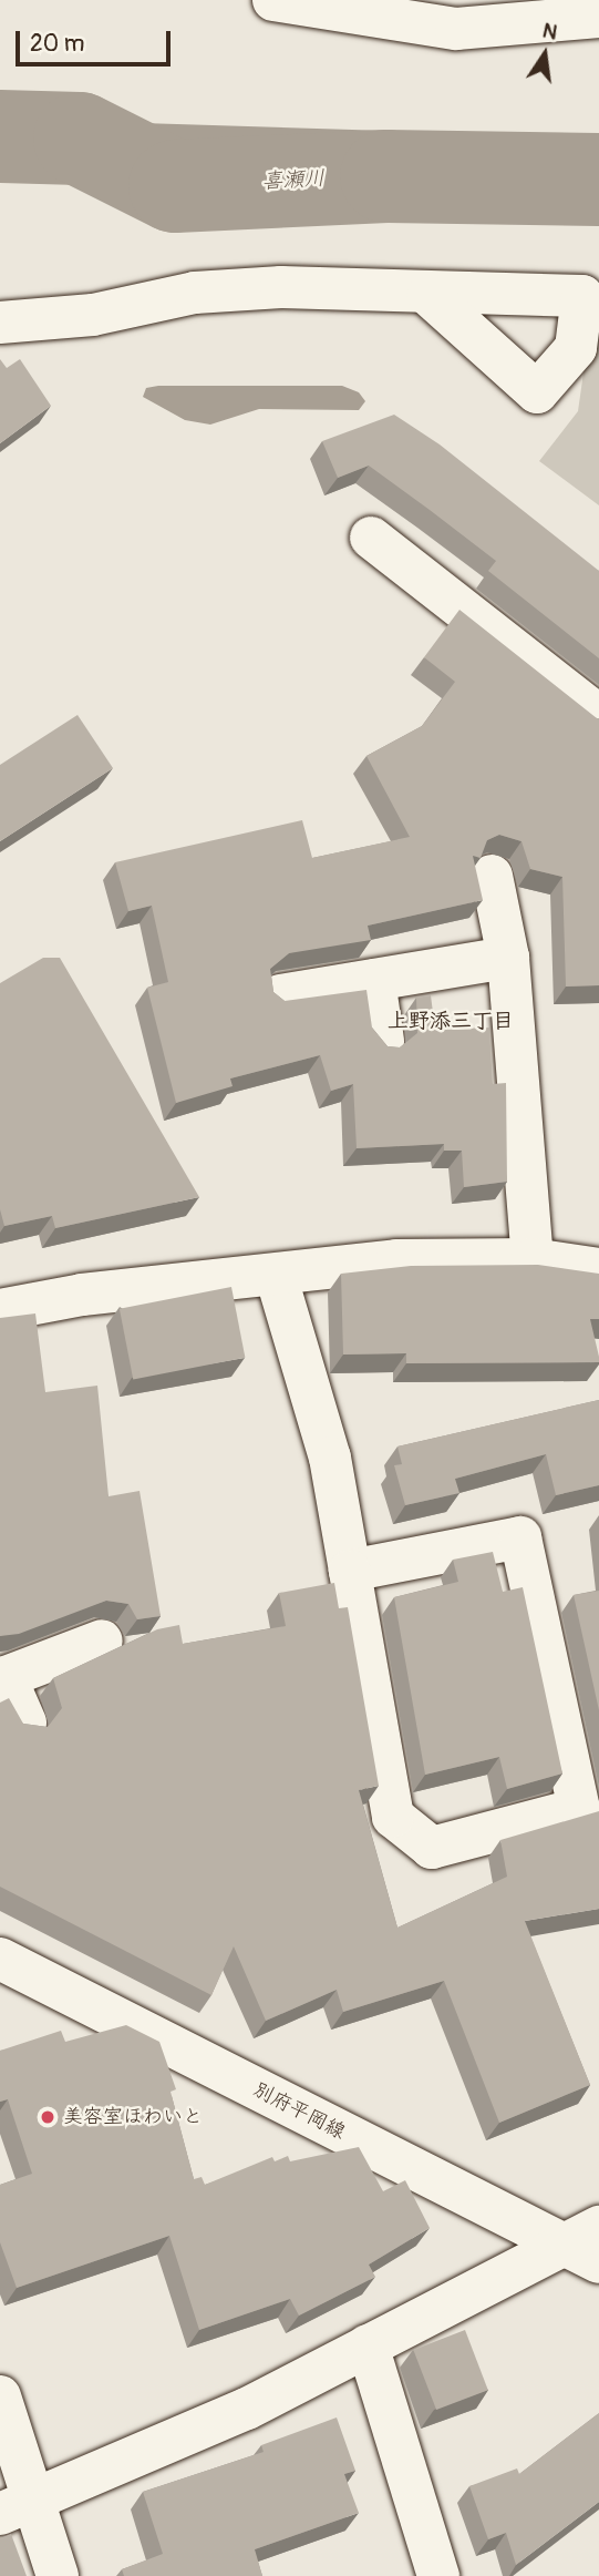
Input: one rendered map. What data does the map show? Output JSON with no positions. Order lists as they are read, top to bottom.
{
  "streets": {
    "street": ["別府平岡線"]
  },
  "districts": ["上野添三丁目"],
  "water": ["喜瀬川"],
  "places": ["美容室ほわいと"],
  "scale_bar": "20 m",
  "north": "top"
}
